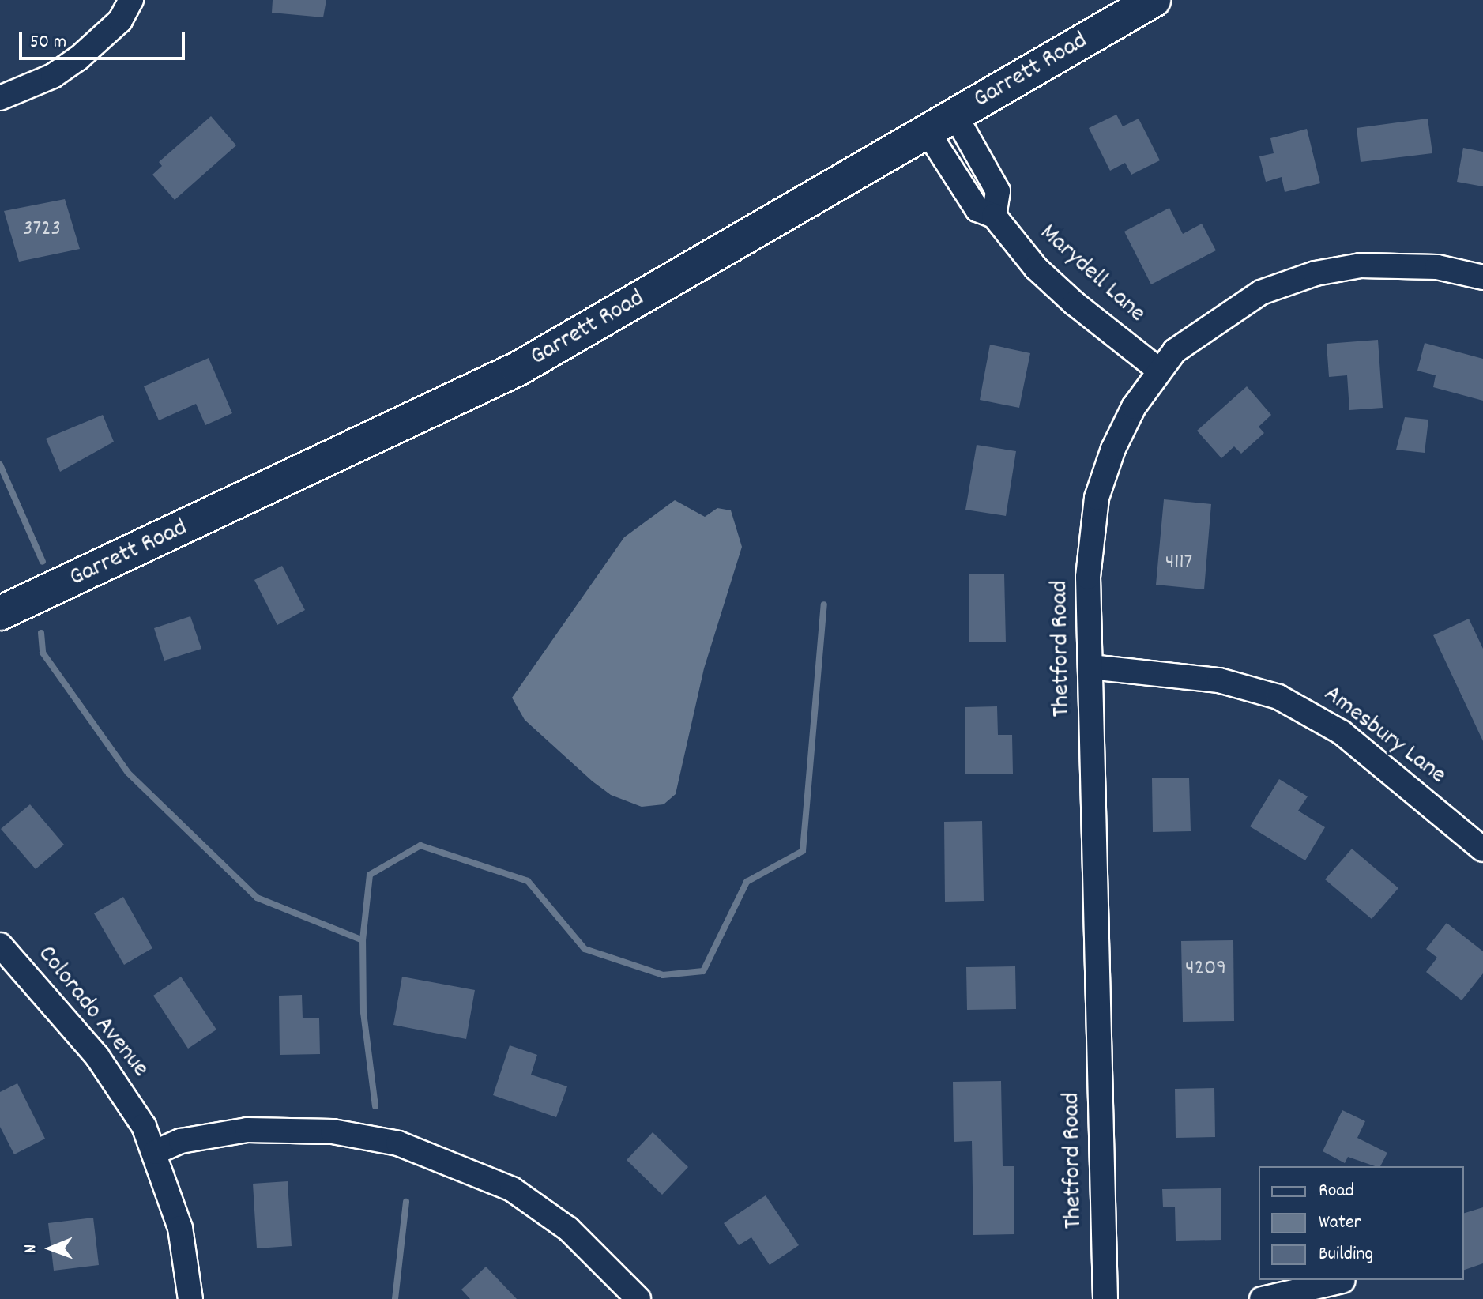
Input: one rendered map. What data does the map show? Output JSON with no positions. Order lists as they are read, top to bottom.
{
  "streets": {
    "street": [
      "Garrett Road",
      "Marydell Lane",
      "Thetford Road",
      "Amesbury Lane",
      "Colorado Avenue"
    ]
  },
  "crossings": [
    ["Garrett Road", "Marydell Lane"],
    ["Marydell Lane", "Thetford Road"],
    ["Thetford Road", "Amesbury Lane"]
  ],
  "house_numbers": ["3723", "4117", "4209"],
  "legend": ["Road", "Water", "Building"],
  "scale_bar": "50 m",
  "north": "left"
}
